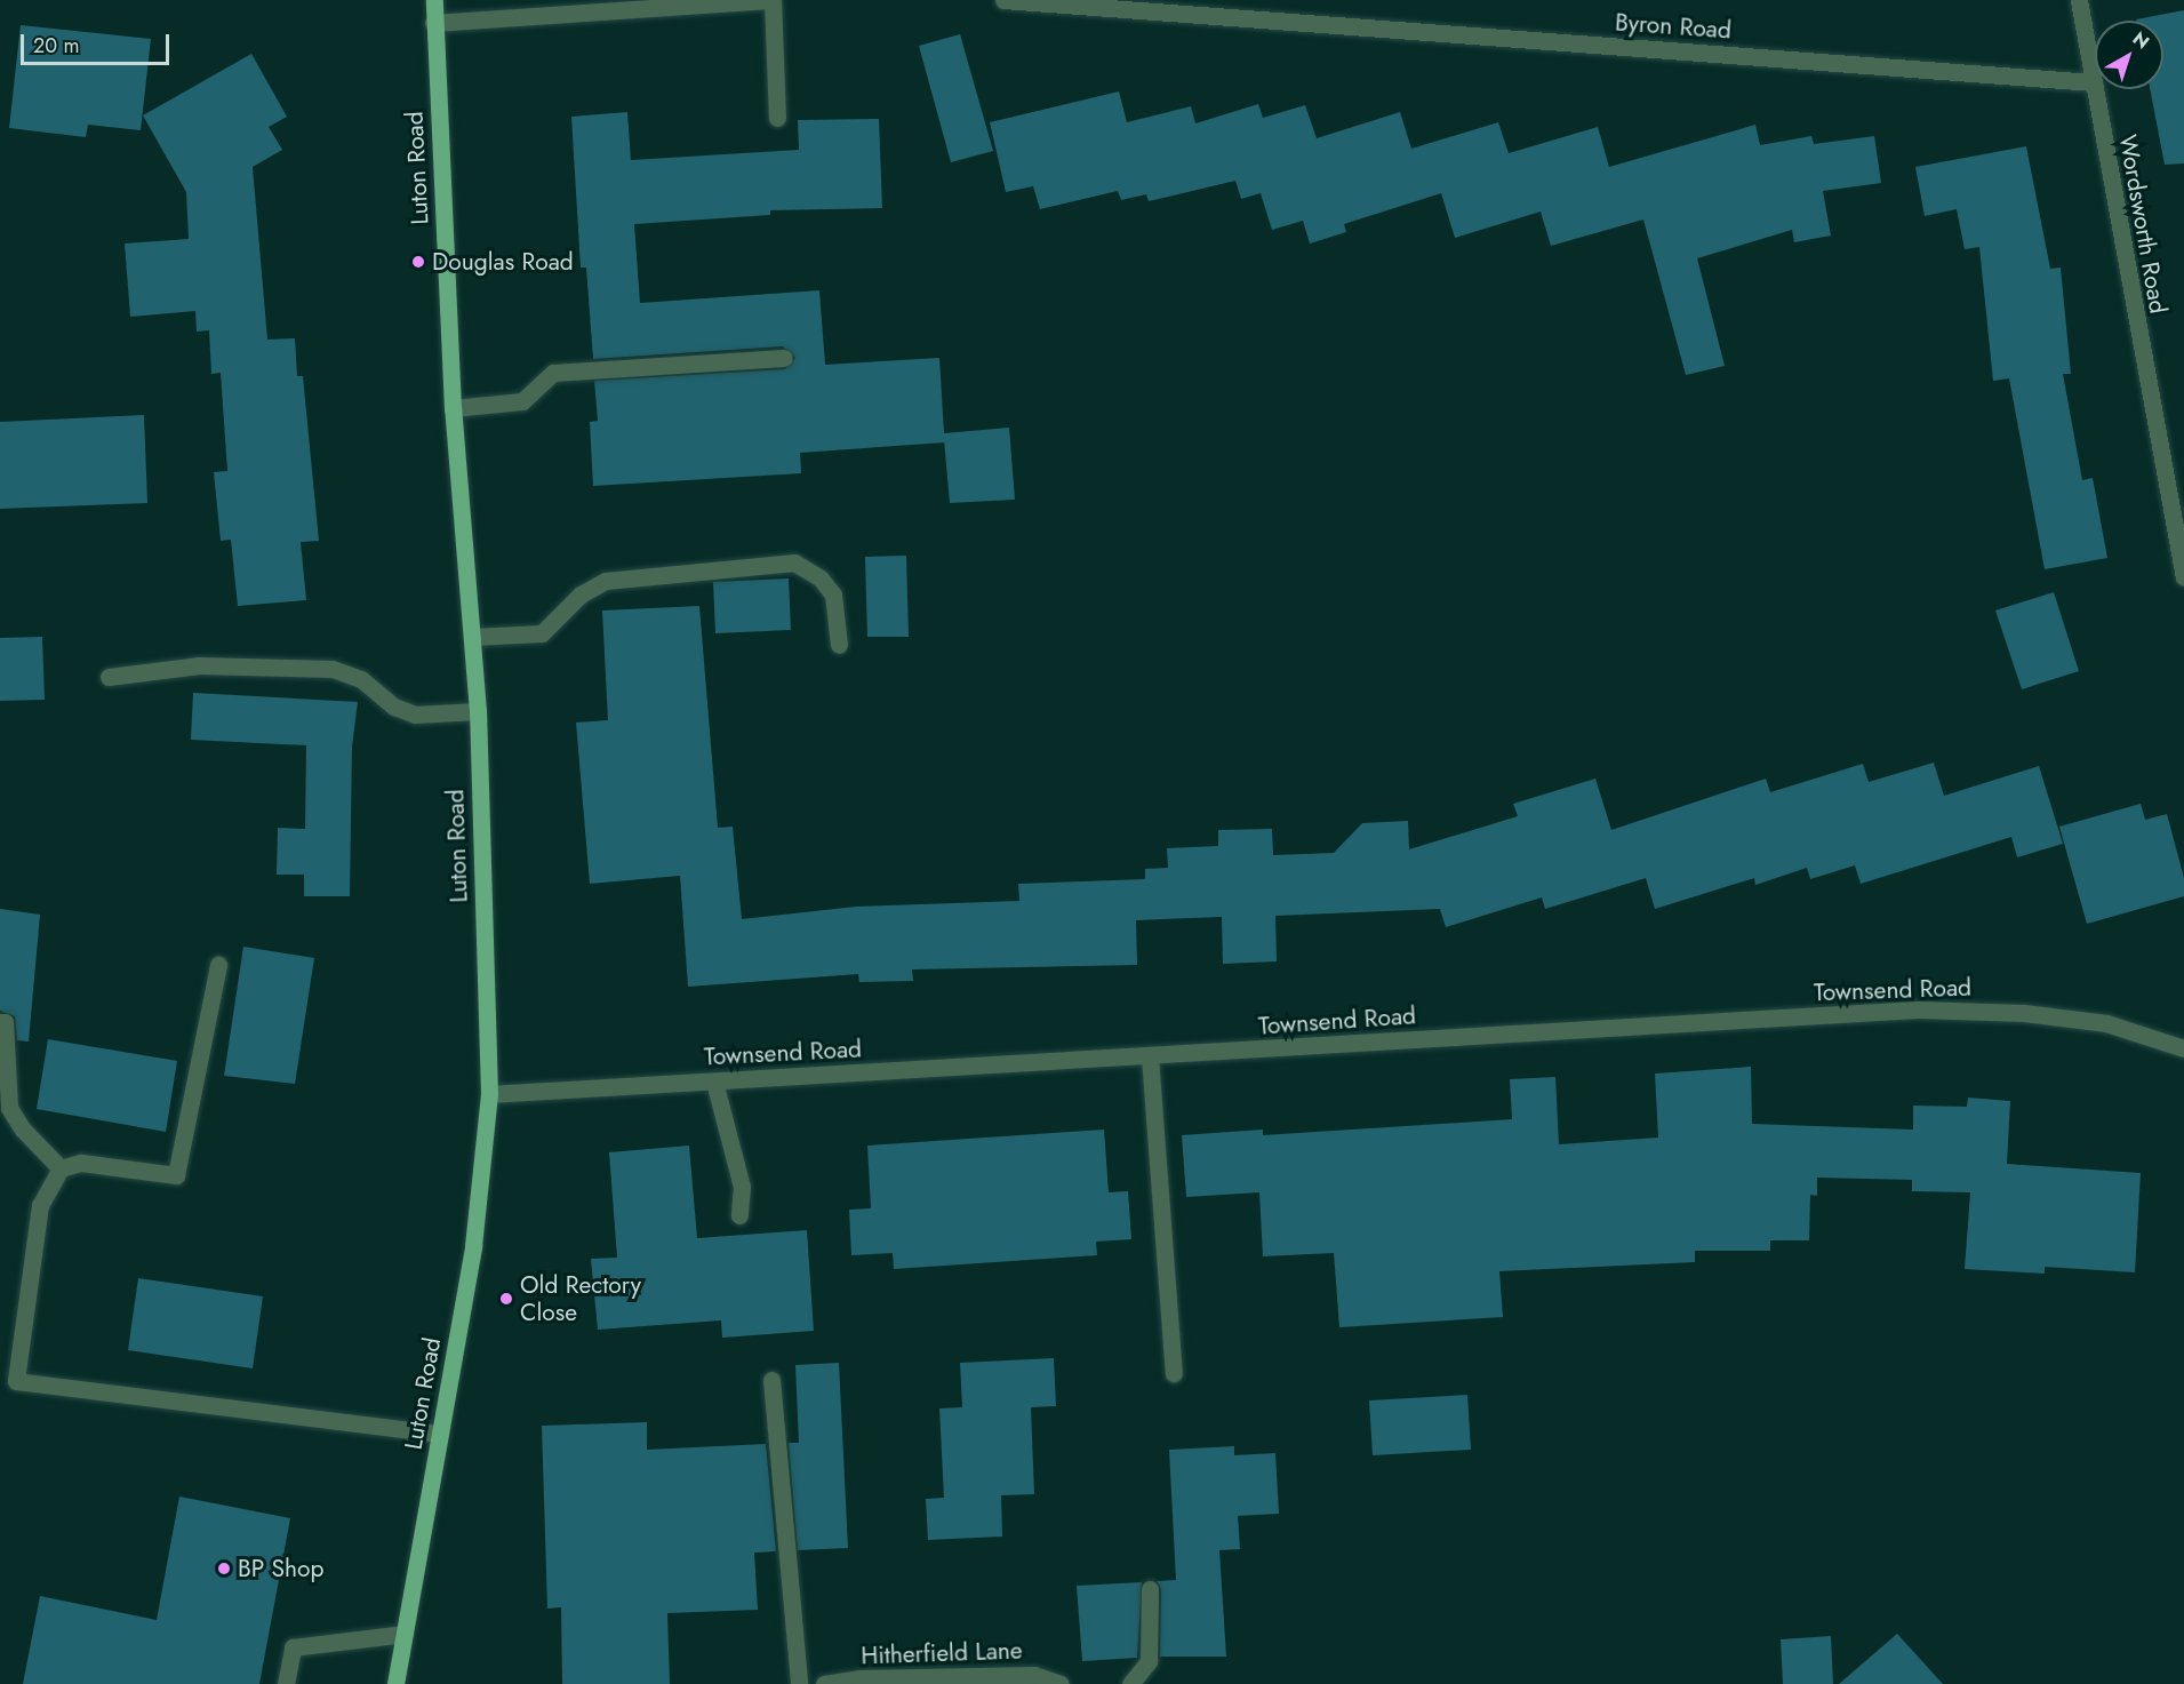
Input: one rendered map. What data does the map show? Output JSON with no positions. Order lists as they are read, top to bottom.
{
  "streets": {
    "main road": ["Luton Road"],
    "street": [
      "Byron Road",
      "Wordsworth Road",
      "Townsend Road",
      "Hitherfield Lane"
    ]
  },
  "crossings": [
    ["Byron Road", "Wordsworth Road"],
    ["Luton Road", "Townsend Road"]
  ],
  "places": ["Douglas Road", "Old Rectory Close", "BP Shop"],
  "scale_bar": "20 m",
  "north": "top right"
}
